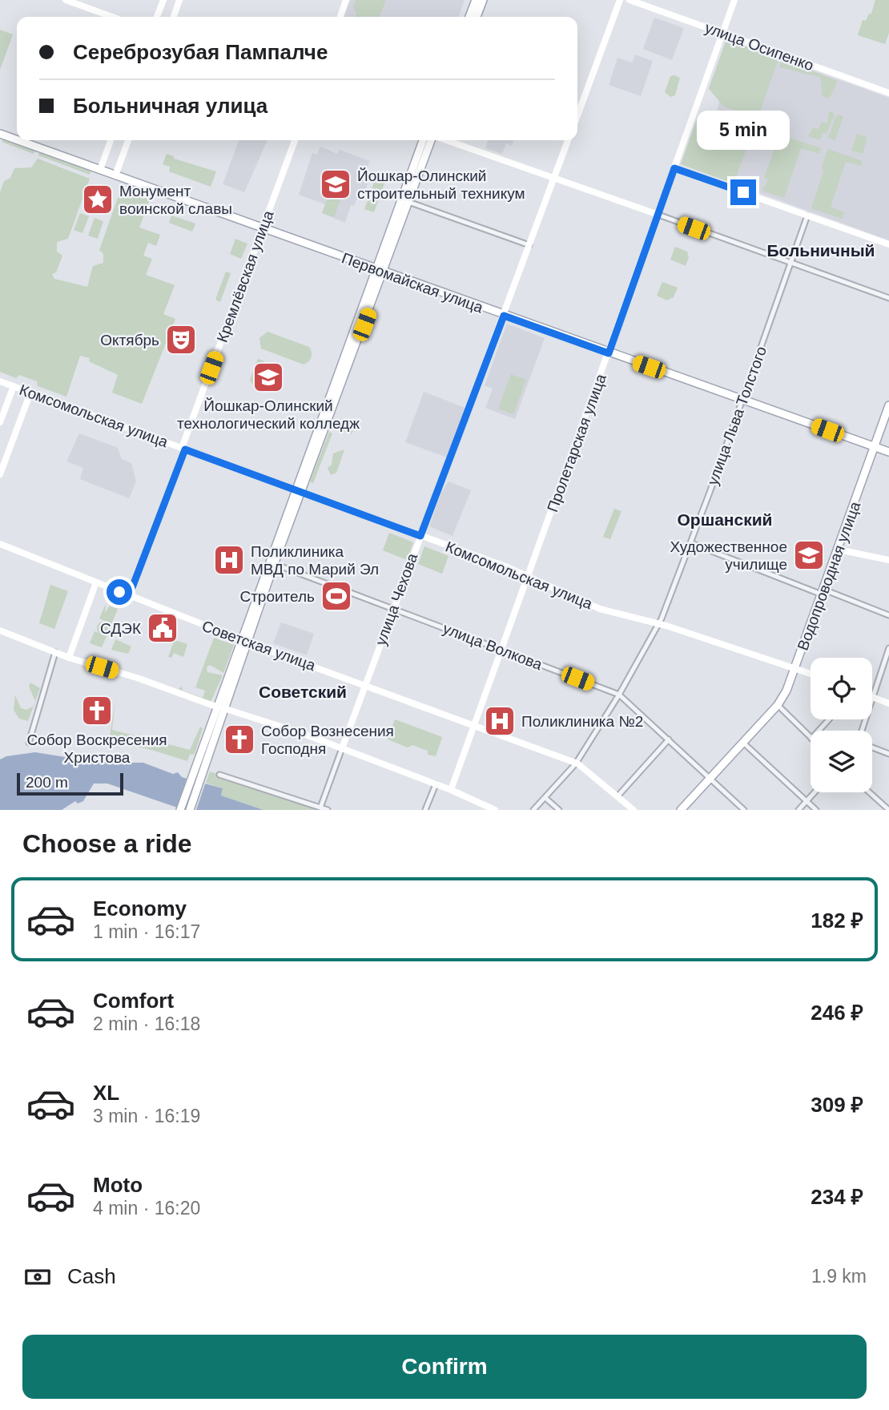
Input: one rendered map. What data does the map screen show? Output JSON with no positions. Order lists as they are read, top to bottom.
{
  "streets": {
    "main road": ["Первомайская улица", "Водопроводная улица"],
    "street": [
      "улица Осипенко",
      "Кремлёвская улица",
      "Комсомольская улица",
      "улица Льва Толстого",
      "Пролетарская улица",
      "улица Чехова",
      "Советская улица",
      "улица Волкова"
    ]
  },
  "crossings": [
    ["улица Осипенко", "Пролетарская улица"],
    ["Кремлёвская улица", "Первомайская улица"],
    ["Кремлёвская улица", "Комсомольская улица"],
    ["Кремлёвская улица", "Советская улица"],
    ["Первомайская улица", "улица Льва Толстого"],
    ["Первомайская улица", "Пролетарская улица"],
    ["Первомайская улица", "Водопроводная улица"],
    ["Первомайская улица", "улица Чехова"],
    ["Комсомольская улица", "улица Льва Толстого"],
    ["Комсомольская улица", "Пролетарская улица"],
    ["Комсомольская улица", "Водопроводная улица"],
    ["Комсомольская улица", "улица Чехова"],
    ["улица Льва Толстого", "Советская улица"],
    ["улица Льва Толстого", "улица Волкова"],
    ["Пролетарская улица", "Советская улица"],
    ["Пролетарская улица", "улица Волкова"],
    ["Водопроводная улица", "улица Волкова"],
    ["улица Чехова", "Советская улица"],
    ["улица Чехова", "улица Волкова"]
  ],
  "districts": ["Больничный", "Оршанский", "Советский"],
  "places": {
    "school or university": ["Йошкар-Олинский строительный техникум", "Йошкар-Олинский технологический колледж", "Художественное училище"],
    "place": ["Монумент воинской славы"],
    "theatre": ["Октябрь"],
    "hospital": ["Поликлиника МВД по Марий Эл", "Поликлиника №2"],
    "sports": ["Строитель"],
    "public building": ["СДЭК"],
    "church": ["Собор Воскресения Христова", "Собор Вознесения Господня"]
  },
  "scale_bar": "200 m",
  "page": {
    "banner": ["Сереброзубая Пампалче", "Больничная улица"],
    "bubble": "5 min",
    "scale": "200 m",
    "heading": "Choose a ride",
    "list": [
      {
        "name": "Economy",
        "note": "1 min · 16:17",
        "value": "182 ₽"
      },
      {
        "name": "Comfort",
        "note": "2 min · 16:18",
        "value": "246 ₽"
      },
      {
        "name": "XL",
        "note": "3 min · 16:19",
        "value": "309 ₽"
      },
      {
        "name": "Moto",
        "note": "4 min · 16:20",
        "value": "234 ₽"
      }
    ],
    "pay": ["Cash", "1.9 km"],
    "buttons": "Confirm"
  }
}
